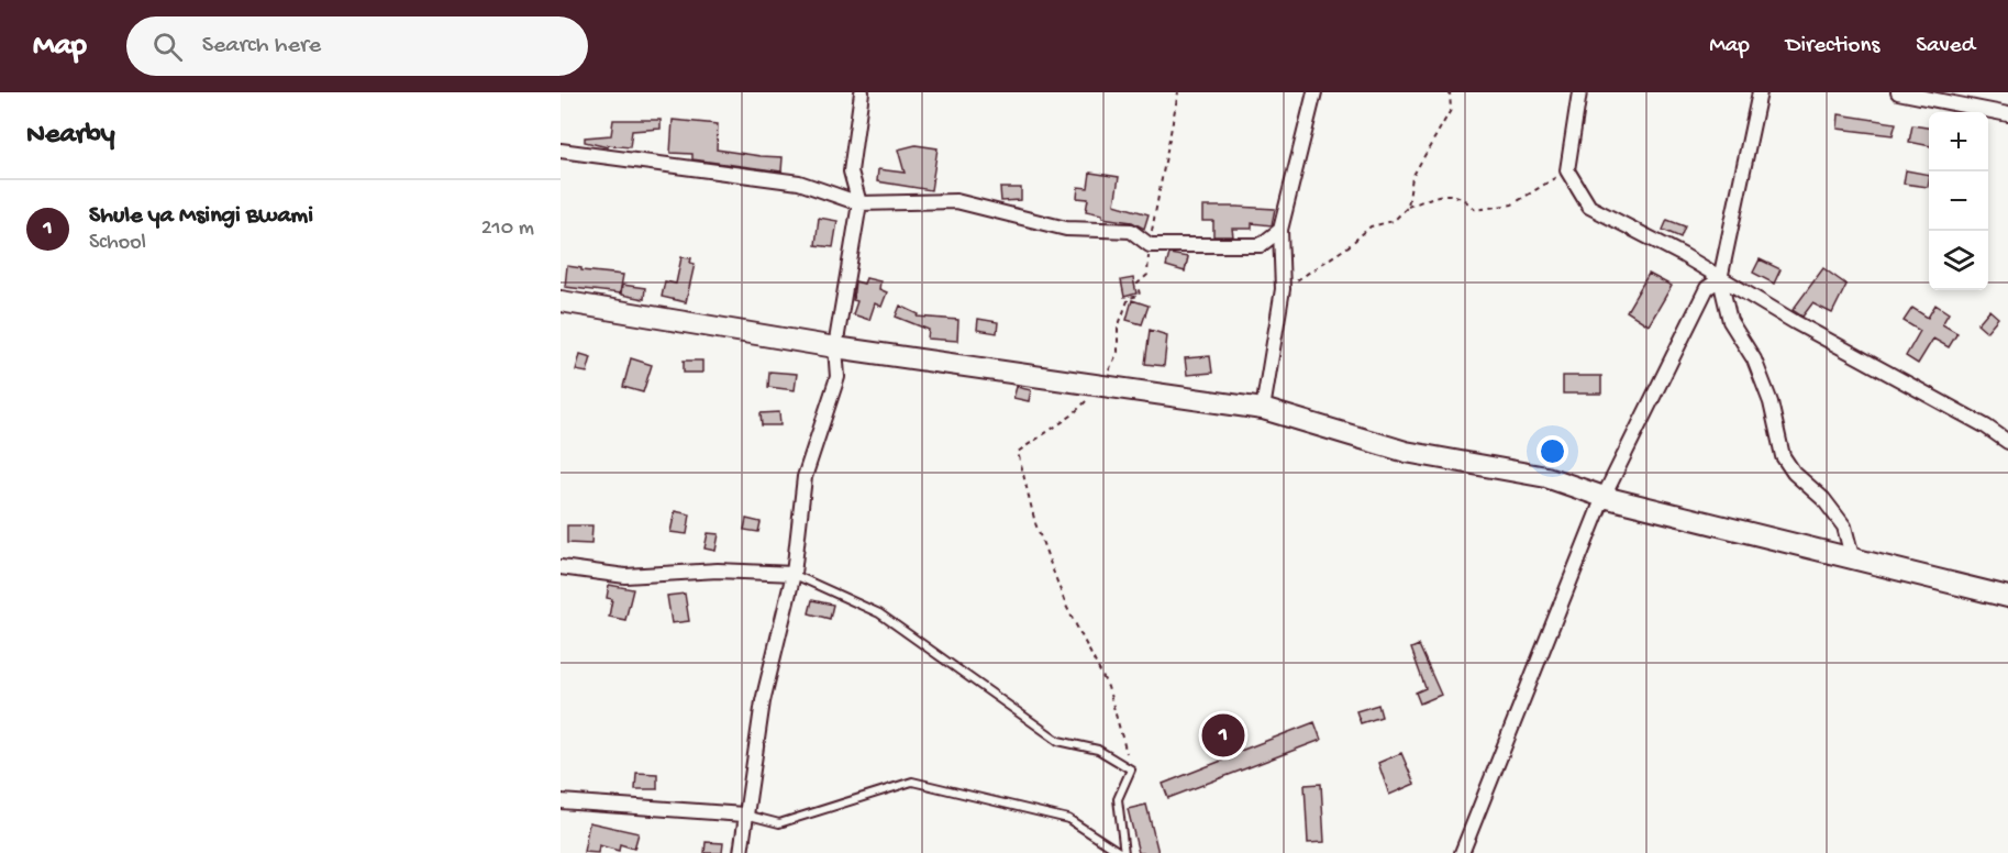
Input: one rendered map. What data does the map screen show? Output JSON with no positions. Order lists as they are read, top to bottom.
{
  "page": {
    "header": "Map",
    "search": "Search here",
    "nav": ["Map", "Directions", "Saved"],
    "heading": "Nearby",
    "map_buttons": ["+", "−"],
    "list": [
      {
        "mark": "1",
        "name": "Shule ya Msingi Bwami",
        "note": "School",
        "value": "210 m"
      }
    ],
    "pins": "1"
  }
}
